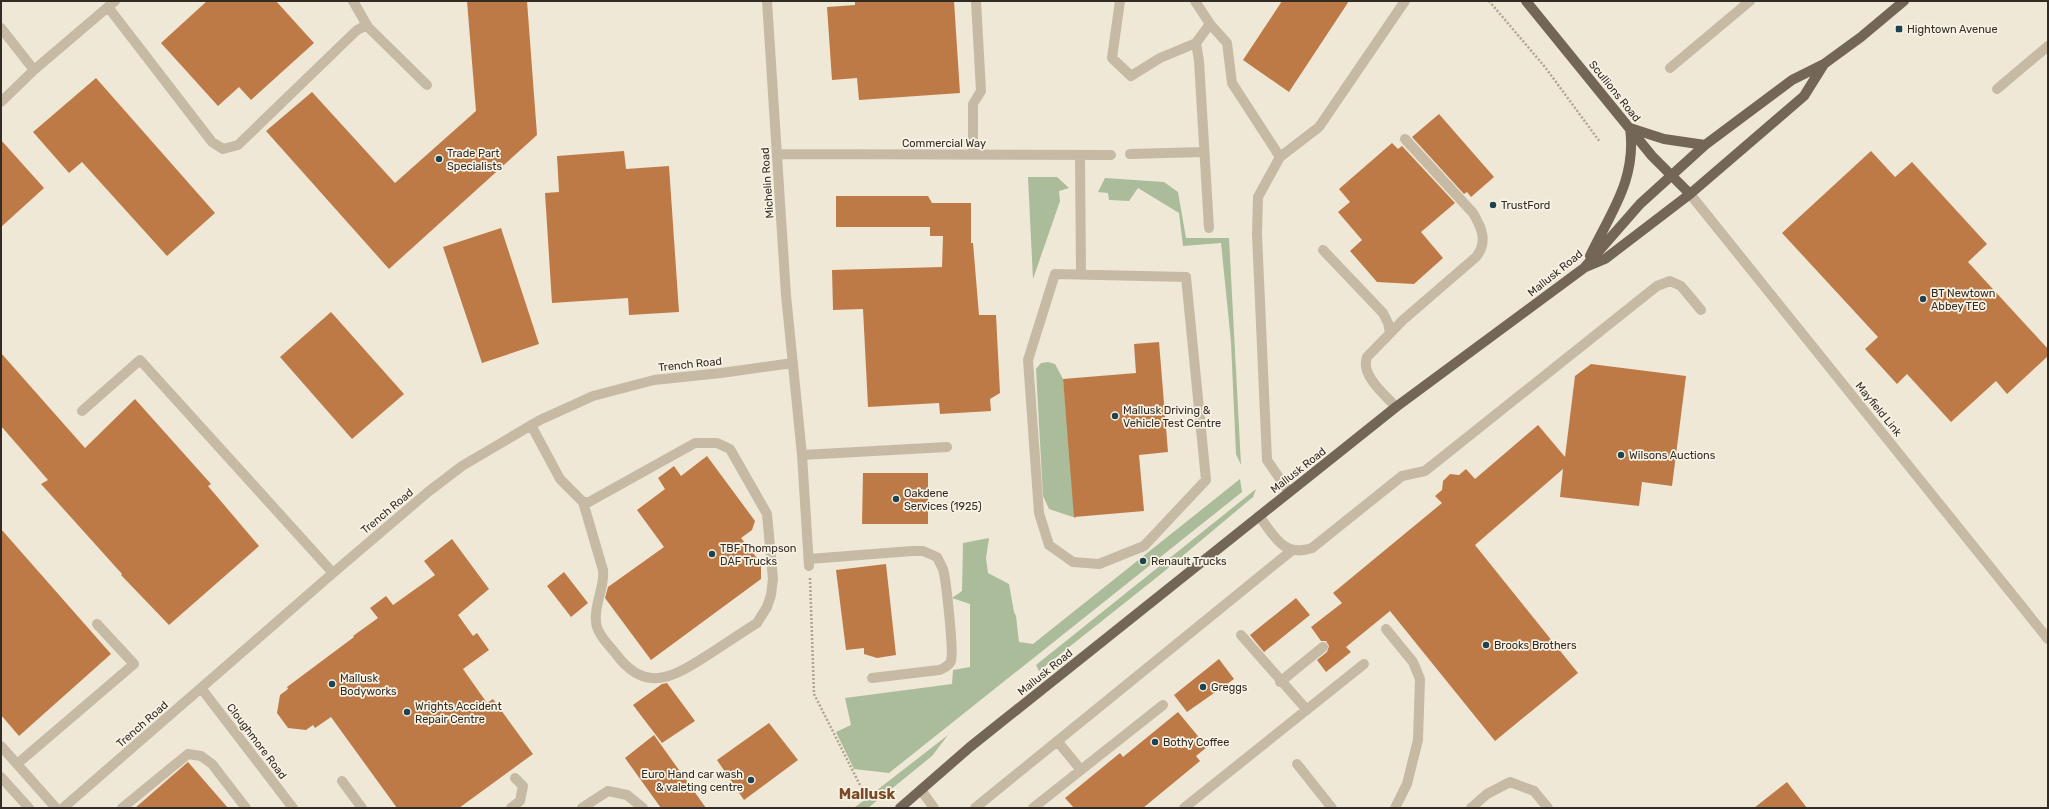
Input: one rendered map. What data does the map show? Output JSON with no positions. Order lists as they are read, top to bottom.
{
  "streets": {
    "main road": ["Scullions Road", "Mallusk Road"],
    "street": [
      "Commercial Way",
      "Michelin Road",
      "Trench Road",
      "Mayfield Link",
      "Cloughmore Road"
    ]
  },
  "crossings": [
    ["Scullions Road", "Mallusk Road"],
    ["Scullions Road", "Mayfield Link"],
    ["Commercial Way", "Michelin Road"],
    ["Michelin Road", "Trench Road"],
    ["Trench Road", "Cloughmore Road"]
  ],
  "districts": ["Mallusk"],
  "places": {
    "transit": ["Hightown Avenue"],
    "other": [
      "Trade Part Specialists",
      "TrustFord",
      "BT Newtown Abbey TEC",
      "Mallusk Driving & Vehicle Test Centre",
      "Wilsons Auctions",
      "Oakdene Services (1925)",
      "TBF Thompson DAF Trucks",
      "Renault Trucks",
      "Brooks Brothers",
      "Mallusk Bodyworks",
      "Greggs",
      "Wrights Accident Repair Centre",
      "Bothy Coffee",
      "Euro Hand car wash & valeting centre"
    ]
  }
}
